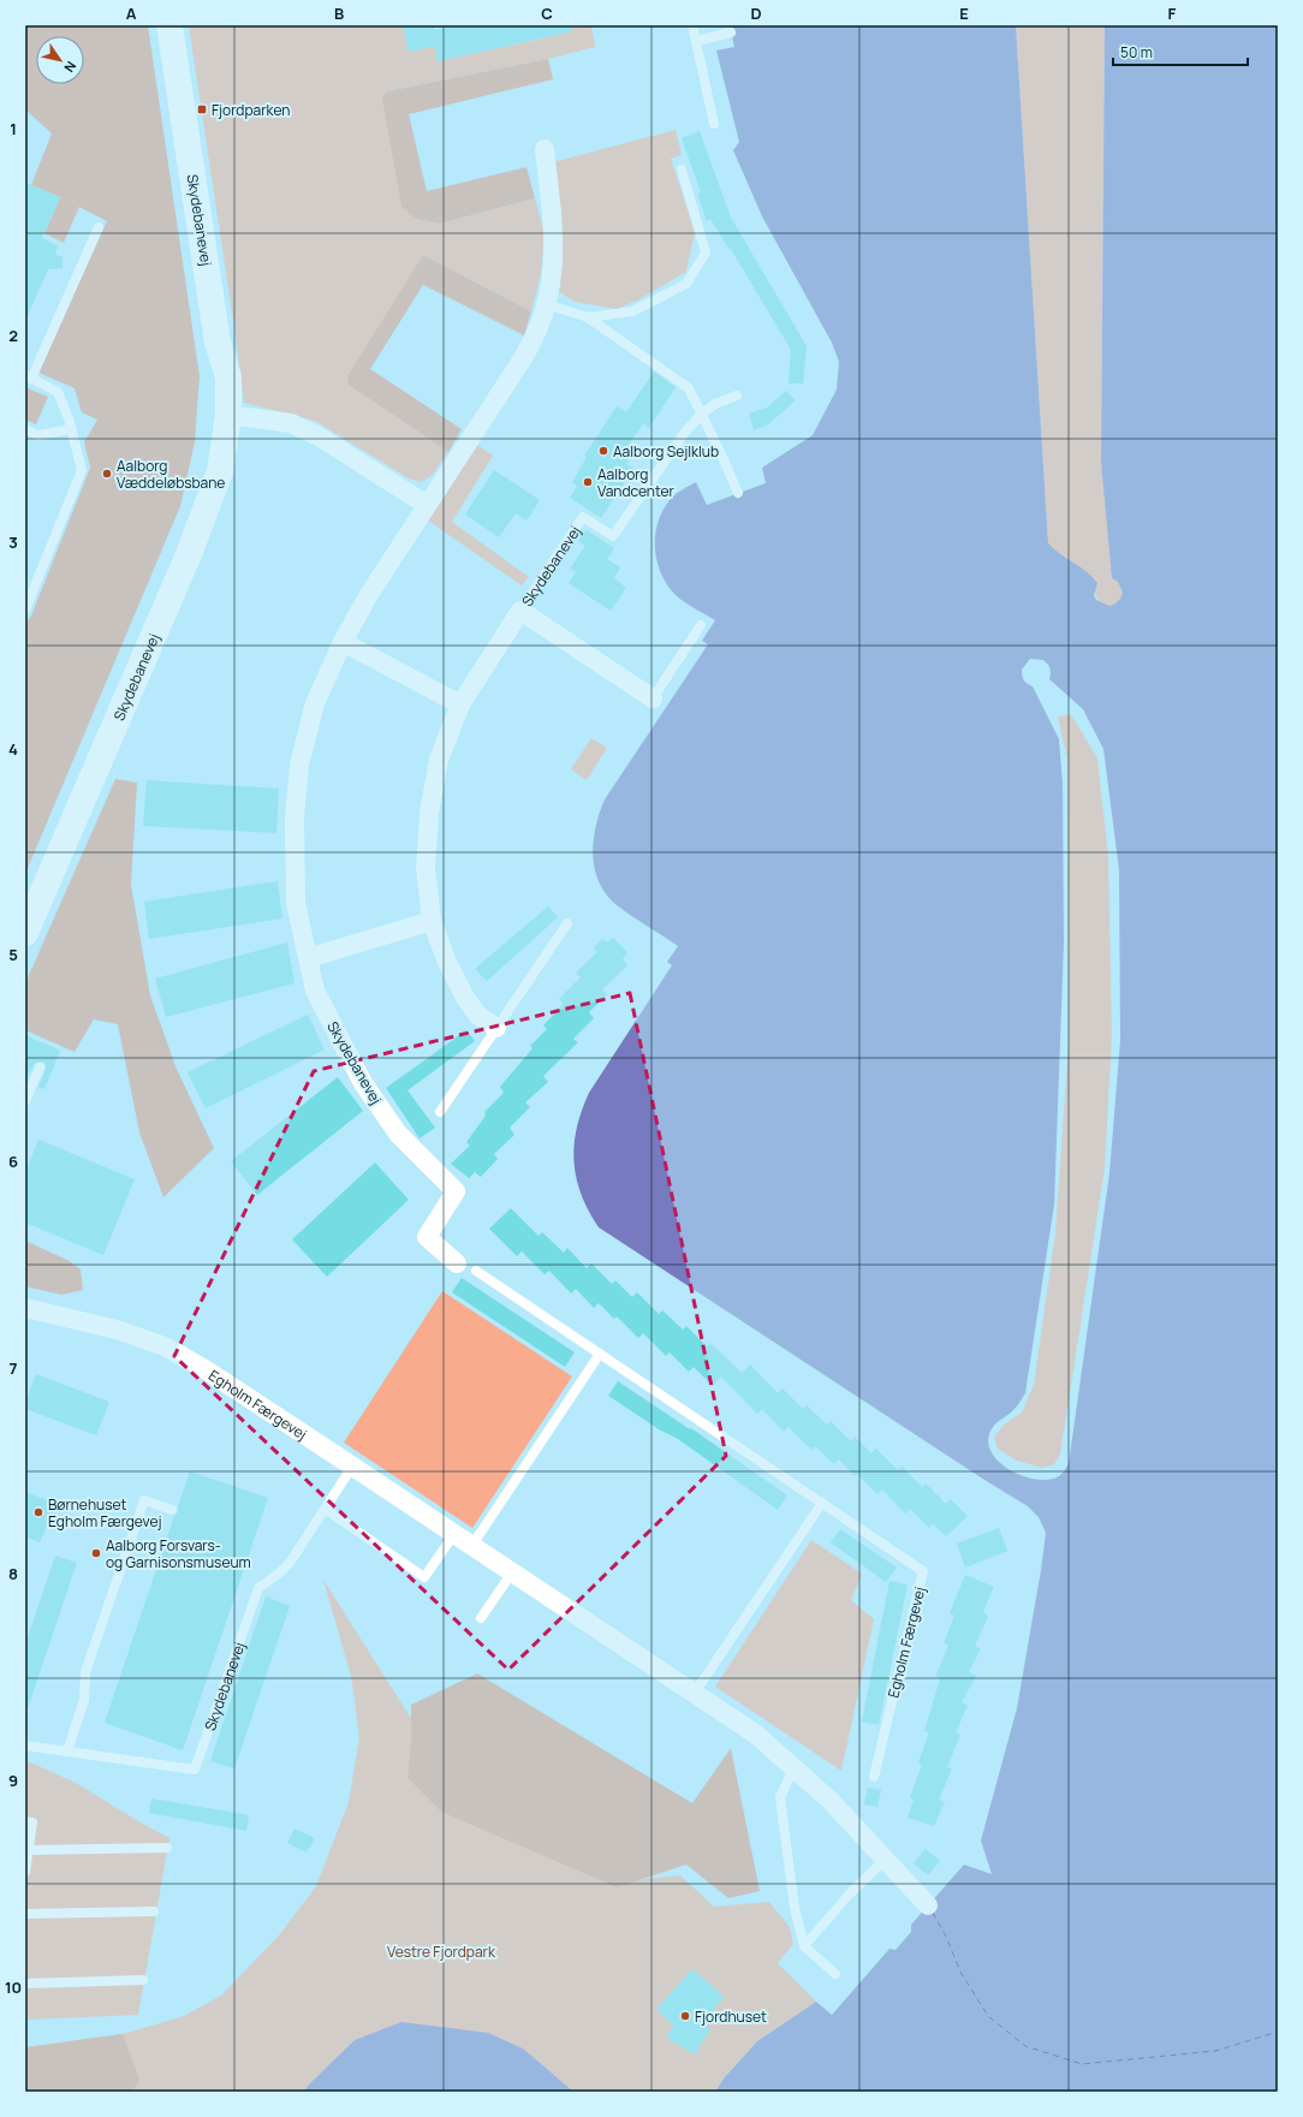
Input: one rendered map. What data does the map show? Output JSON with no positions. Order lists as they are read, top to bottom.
{
  "streets": {
    "street": ["Skydebanevej", "Egholm Færgevej"]
  },
  "crossings": [
    ["Skydebanevej", "Egholm Færgevej"]
  ],
  "parks": ["Vestre Fjordpark"],
  "places": {
    "transit": ["Fjordparken"],
    "other": [
      "Aalborg Sejlklub",
      "Aalborg Væddeløbsbane",
      "Aalborg Vandcenter",
      "Børnehuset Egholm Færgevej",
      "Aalborg Forsvars- og Garnisonsmuseum",
      "Fjordhuset"
    ]
  },
  "scale_bar": "50 m",
  "north": "bottom right",
  "grid": {
    "columns": [
      "A",
      "B",
      "C",
      "D",
      "E",
      "F"
    ],
    "rows": [
      "1",
      "2",
      "3",
      "4",
      "5",
      "6",
      "7",
      "8",
      "9",
      "10"
    ]
  }
}
